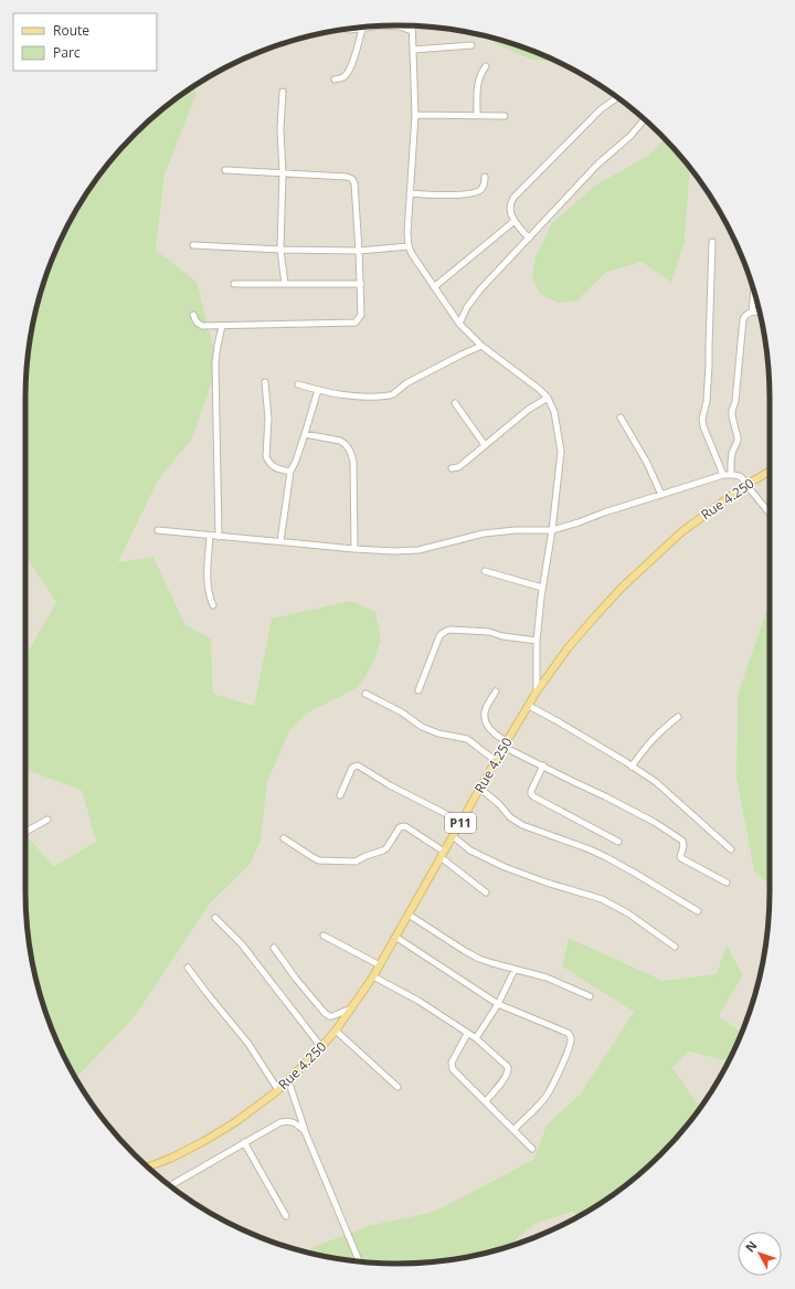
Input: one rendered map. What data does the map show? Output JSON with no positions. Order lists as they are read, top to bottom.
{
  "streets": {
    "main road": ["Rue 4.250", "P11"]
  },
  "legend": ["Route", "Parc"],
  "north": "top left"
}
